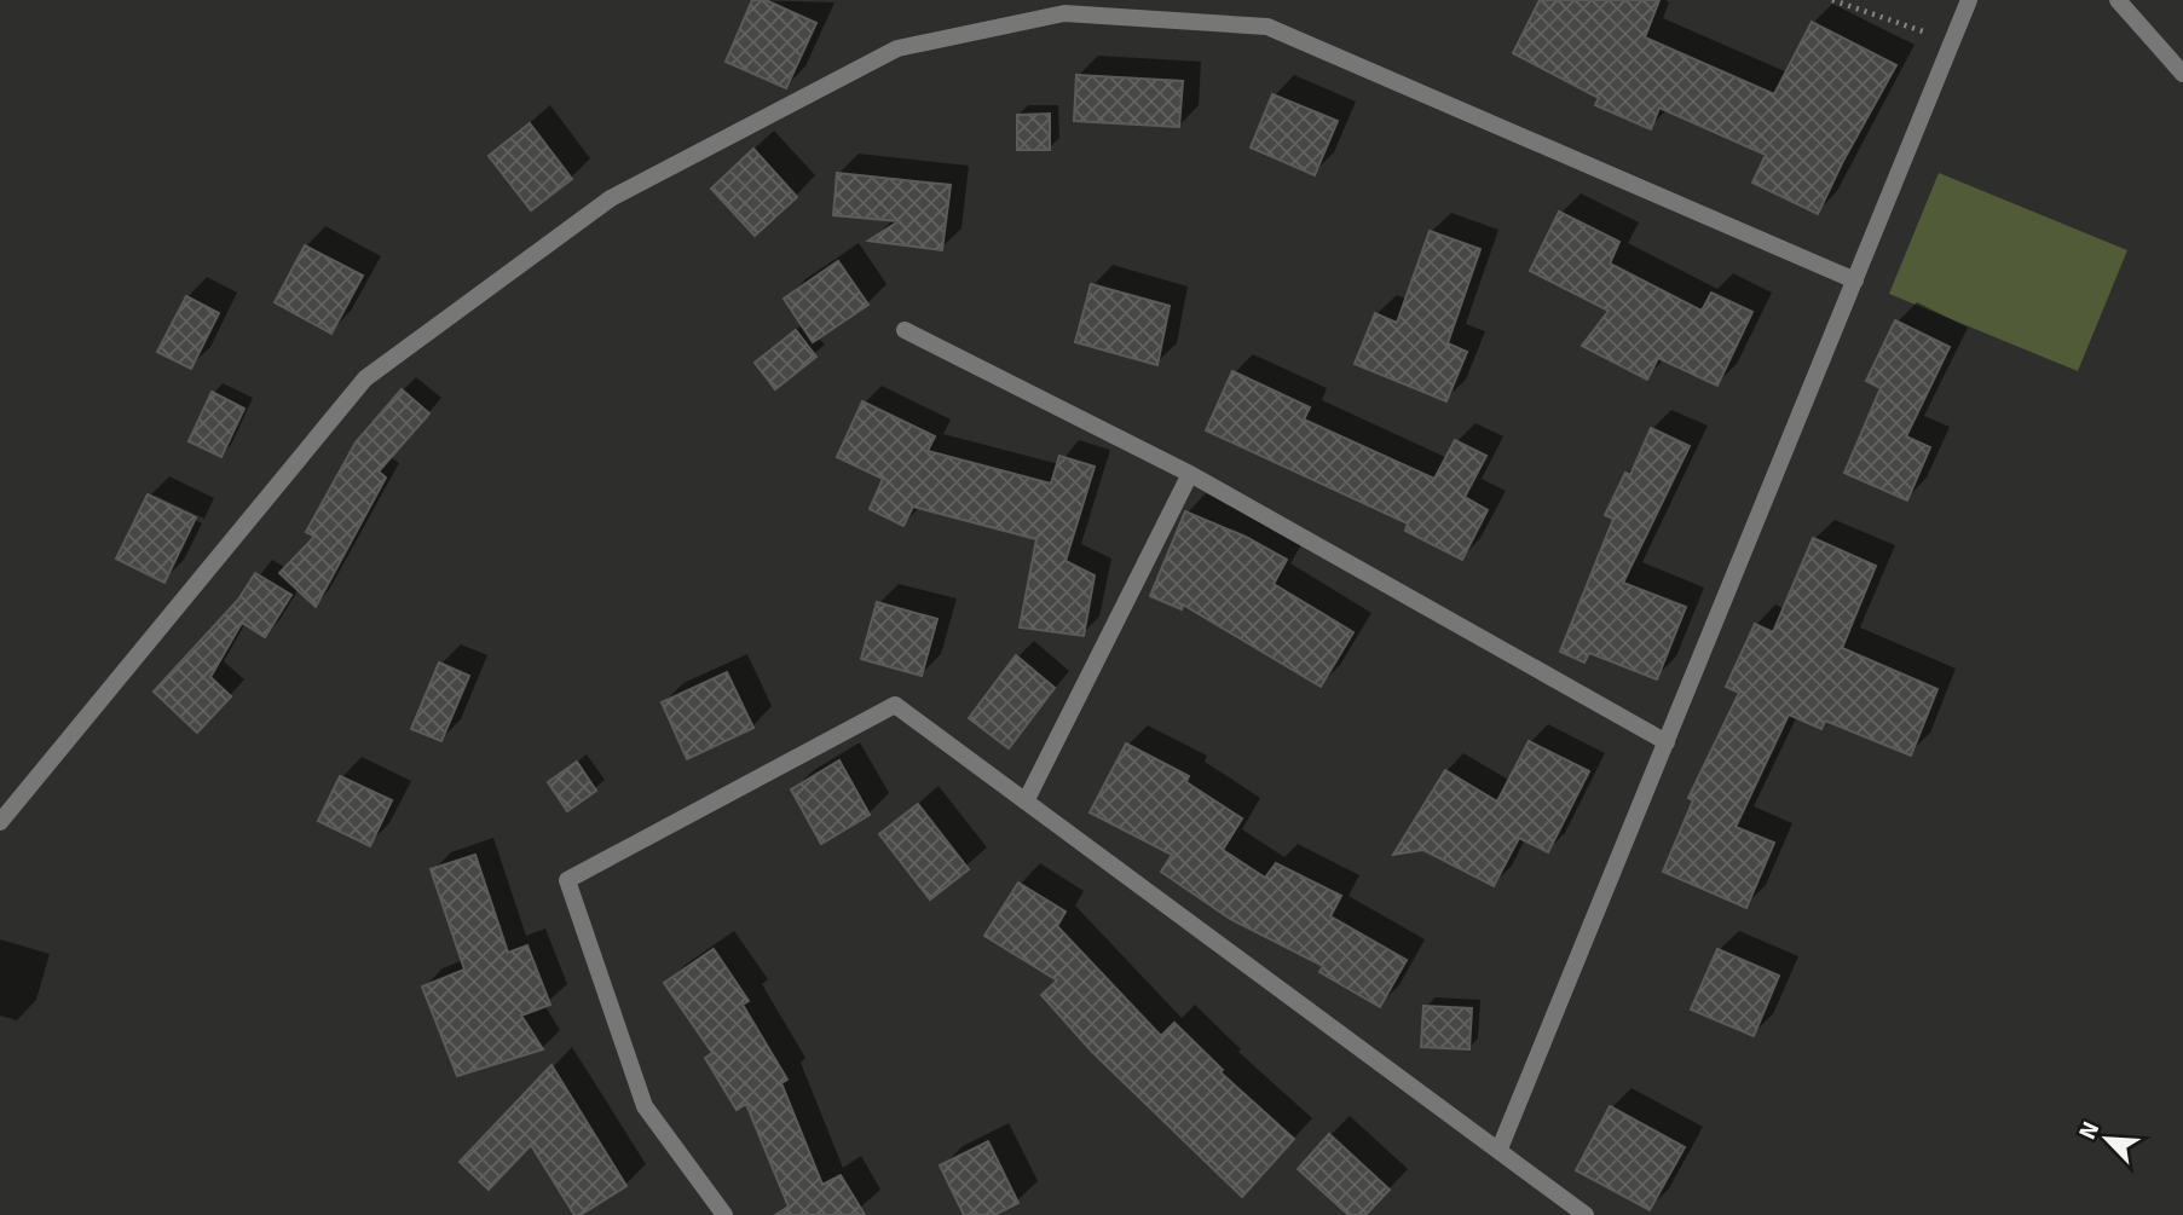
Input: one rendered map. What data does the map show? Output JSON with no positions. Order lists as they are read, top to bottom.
{
  "north": "top left"
}
